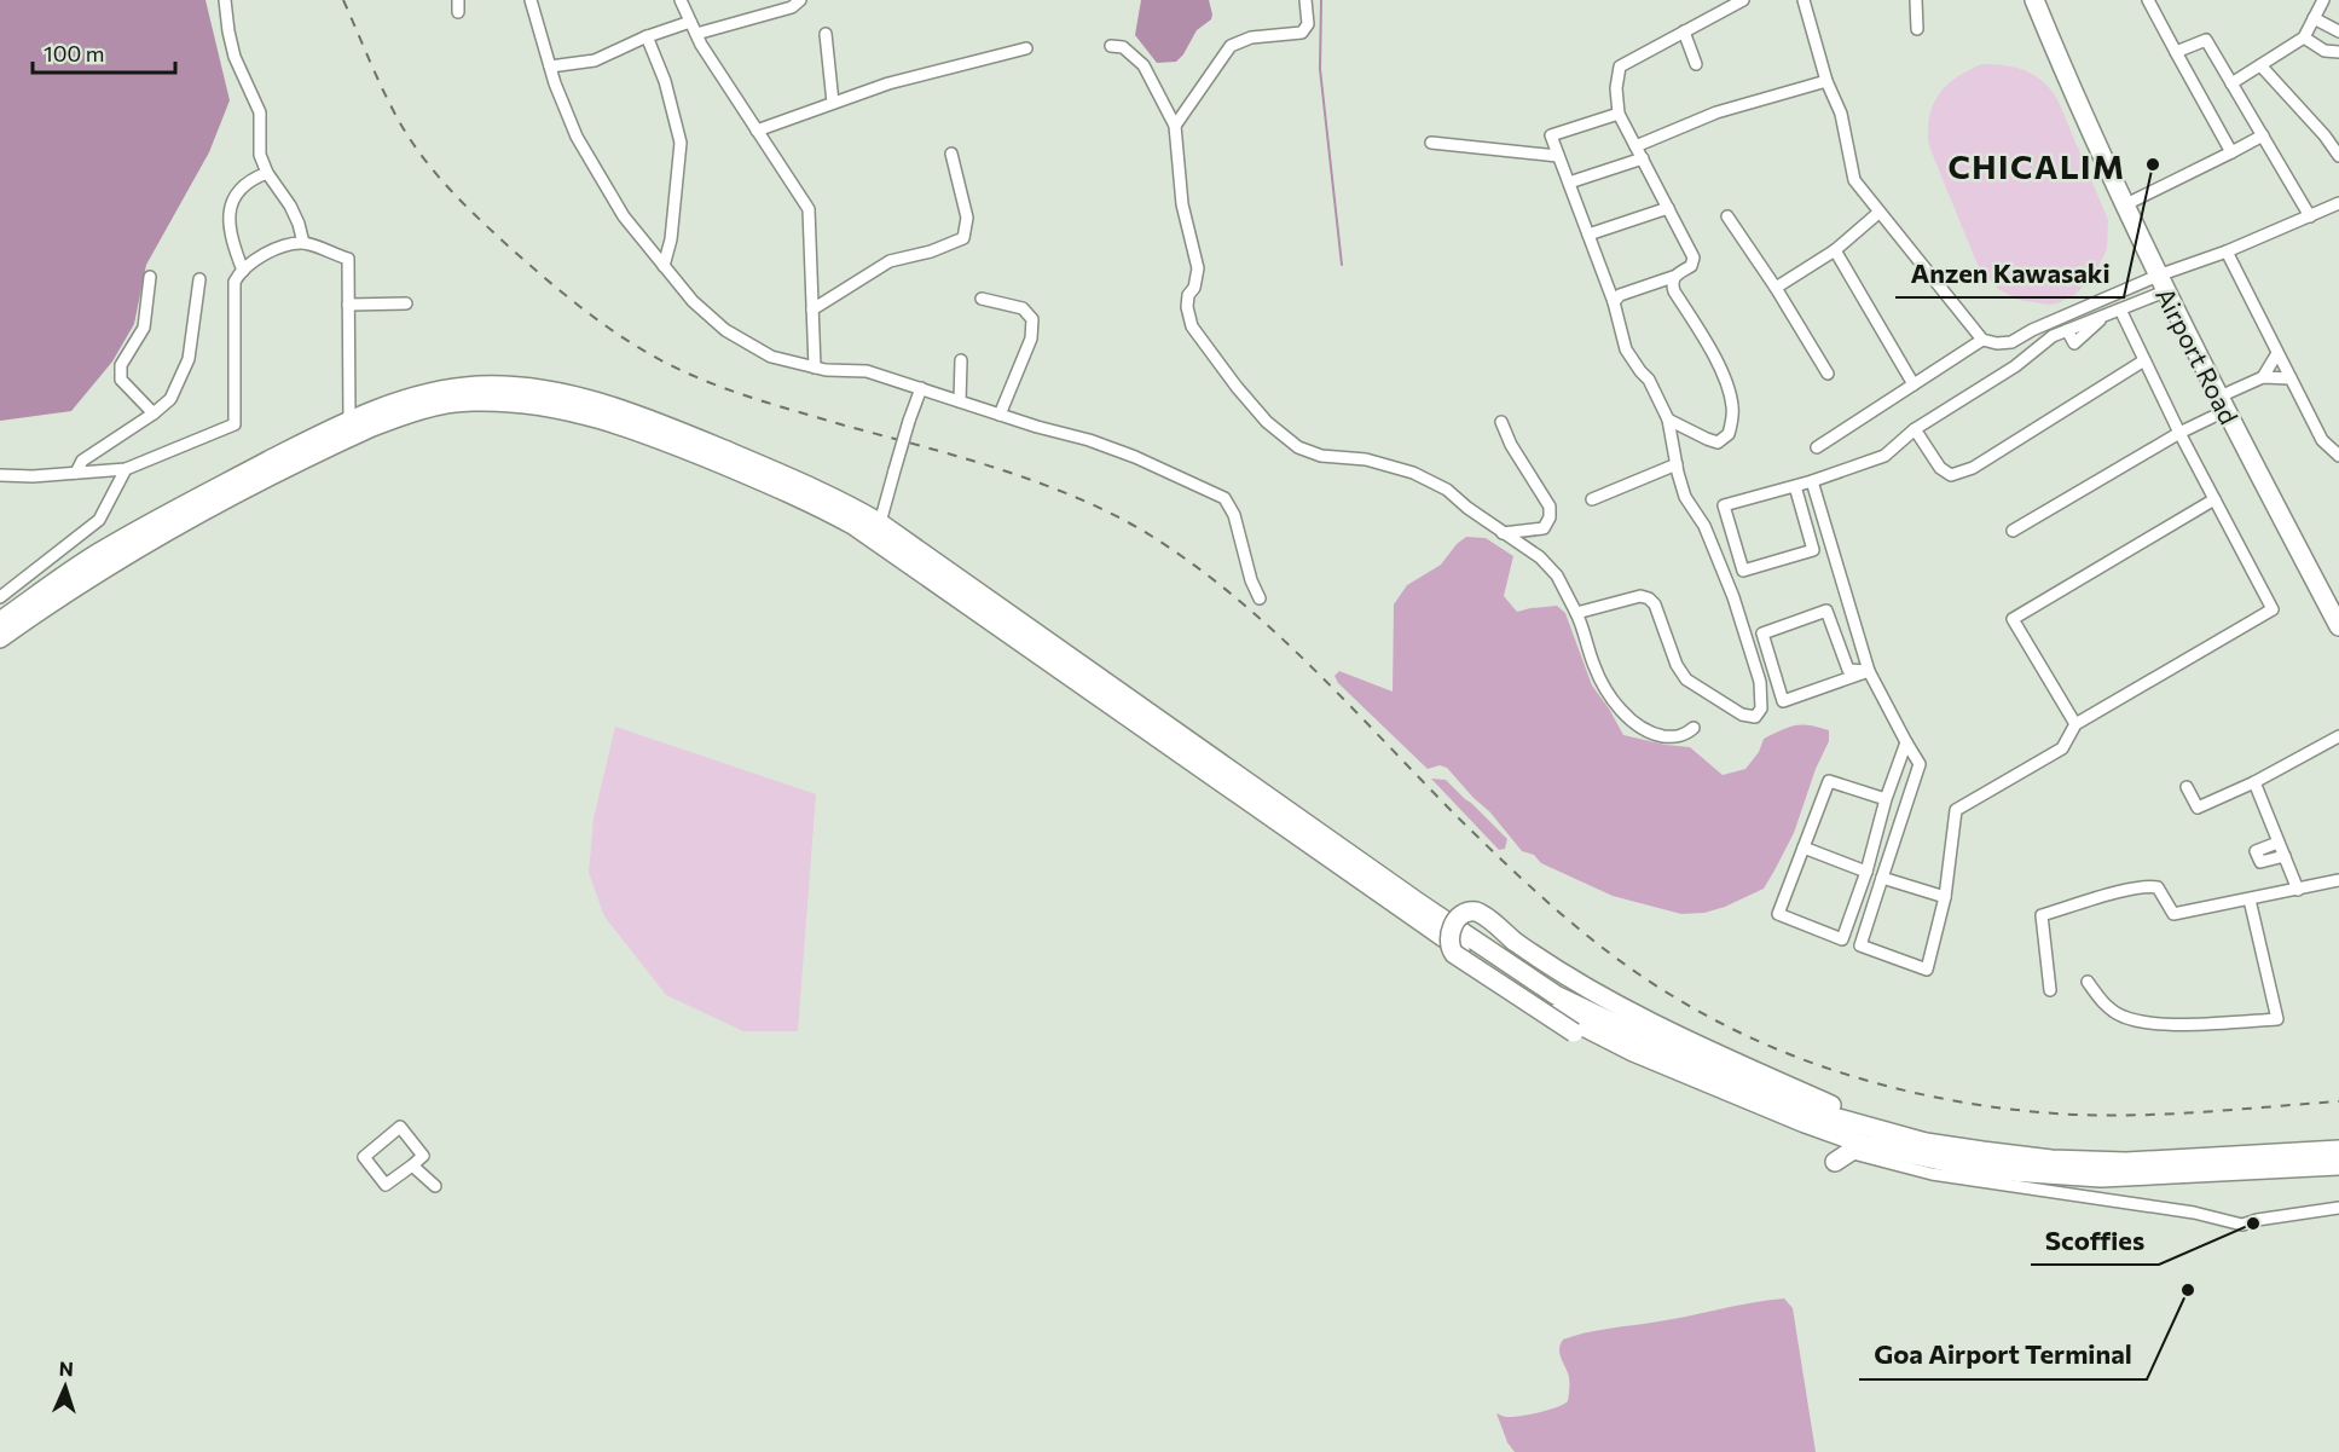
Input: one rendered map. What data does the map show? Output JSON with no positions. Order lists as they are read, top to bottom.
{
  "streets": {
    "highway": ["Airport Road"]
  },
  "districts": ["CHICALIM"],
  "places": ["Anzen Kawasaki", "Scoffies", "Goa Airport Terminal"],
  "scale_bar": "100 m",
  "north": "top"
}
